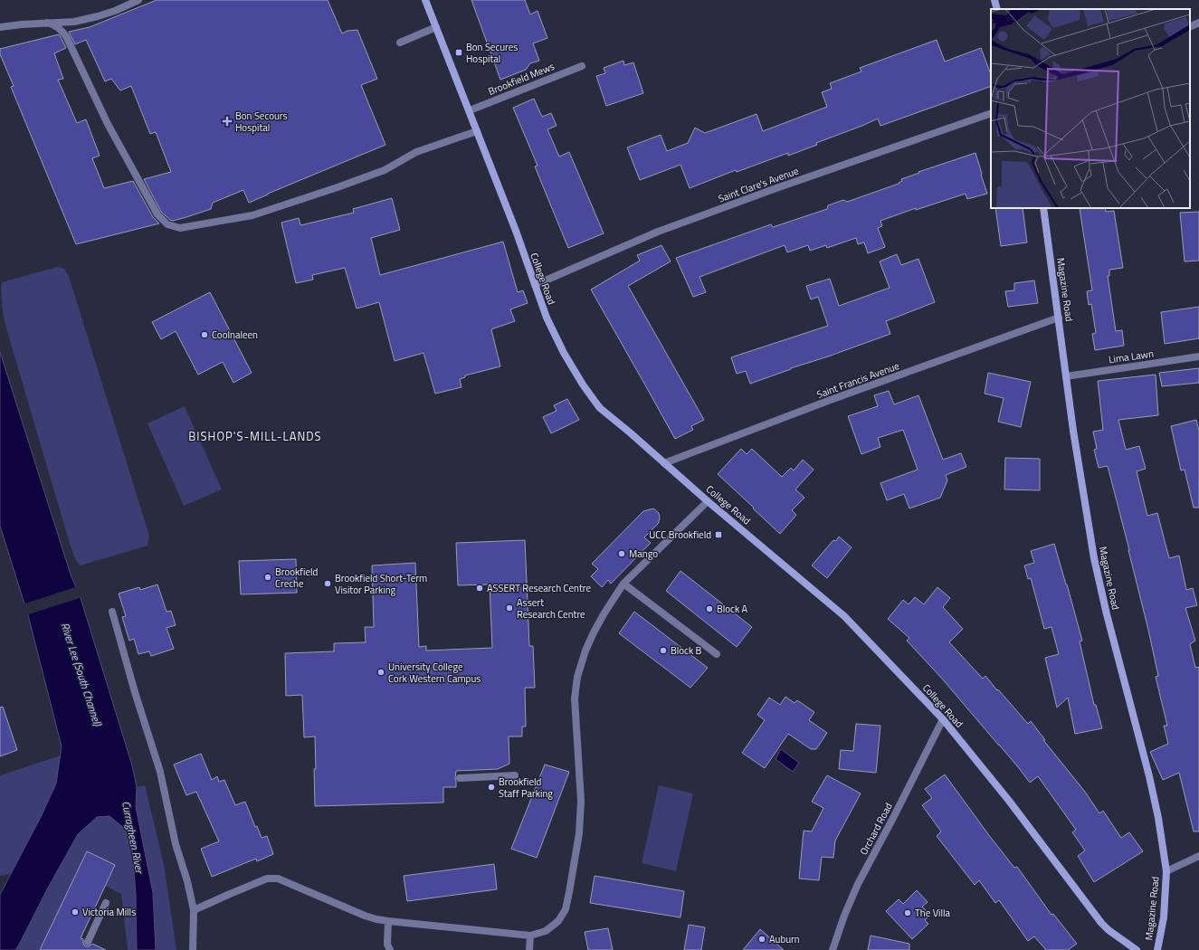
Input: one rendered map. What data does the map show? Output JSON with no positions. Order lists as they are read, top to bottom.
{
  "streets": {
    "street": [
      "Brookfield Mews",
      "Saint Clare's Avenue",
      "College Road",
      "Magazine Road",
      "Lima Lawn",
      "Saint Francis Avenue",
      "Orchard Road"
    ]
  },
  "crossings": [
    ["Brookfield Mews", "College Road"],
    ["Saint Clare's Avenue", "College Road"],
    ["College Road", "Saint Francis Avenue"],
    ["College Road", "Orchard Road"],
    ["Magazine Road", "Lima Lawn"],
    ["Magazine Road", "Saint Francis Avenue"]
  ],
  "districts": ["BISHOP'S-MILL-LANDS"],
  "water": ["River Lee (South Channel)", "Curragheen River"],
  "places": {
    "transit": ["Bon Secures Hospital", "UCC Brookfield"],
    "health": ["Bon Secours Hospital"],
    "other": [
      "Coolnaleen",
      "Mango",
      "Brookfield Creche",
      "Brookfield Short-Term Visitor Parking",
      "ASSERT Research Centre",
      "Assert Research Centre",
      "Block A",
      "Block B",
      "University College Cork Western Campus",
      "Brookfield Staff Parking",
      "Victoria Mills",
      "The Villa",
      "Auburn"
    ]
  }
}
